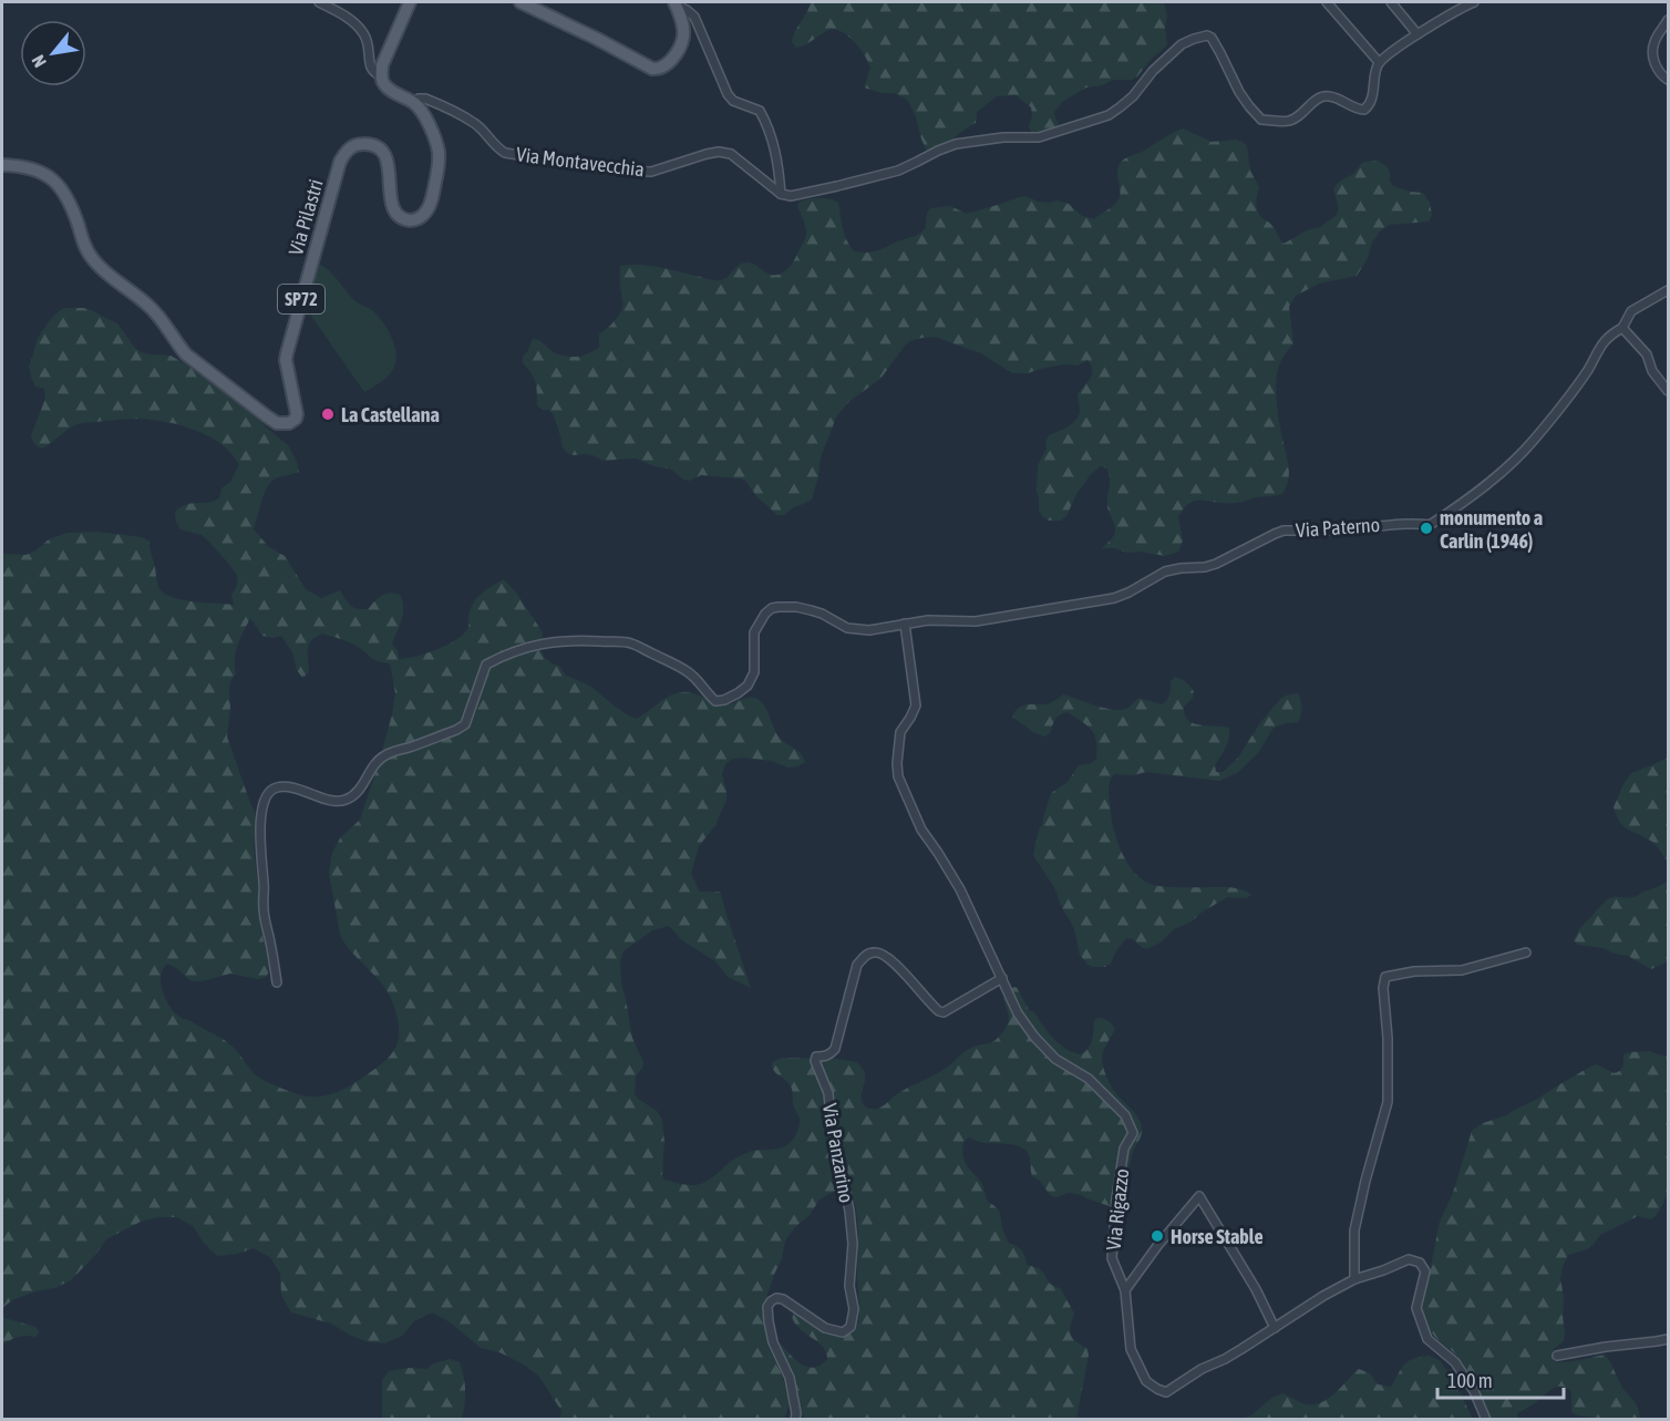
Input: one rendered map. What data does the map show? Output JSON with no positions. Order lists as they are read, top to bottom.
{
  "streets": {
    "main road": ["Via Pilastri", "SP72"],
    "street": [
      "Via Montavecchia",
      "Via Paterno",
      "Via Panzarino",
      "Via Rigazzo"
    ]
  },
  "crossings": [
    ["Via Montavecchia", "Via Pilastri"],
    ["Via Paterno", "Via Rigazzo"],
    ["Via Panzarino", "Via Rigazzo"]
  ],
  "places": ["La Castellana", "monumento a Carlin (1946)", "Horse Stable"],
  "scale_bar": "100 m",
  "north": "bottom left"
}
